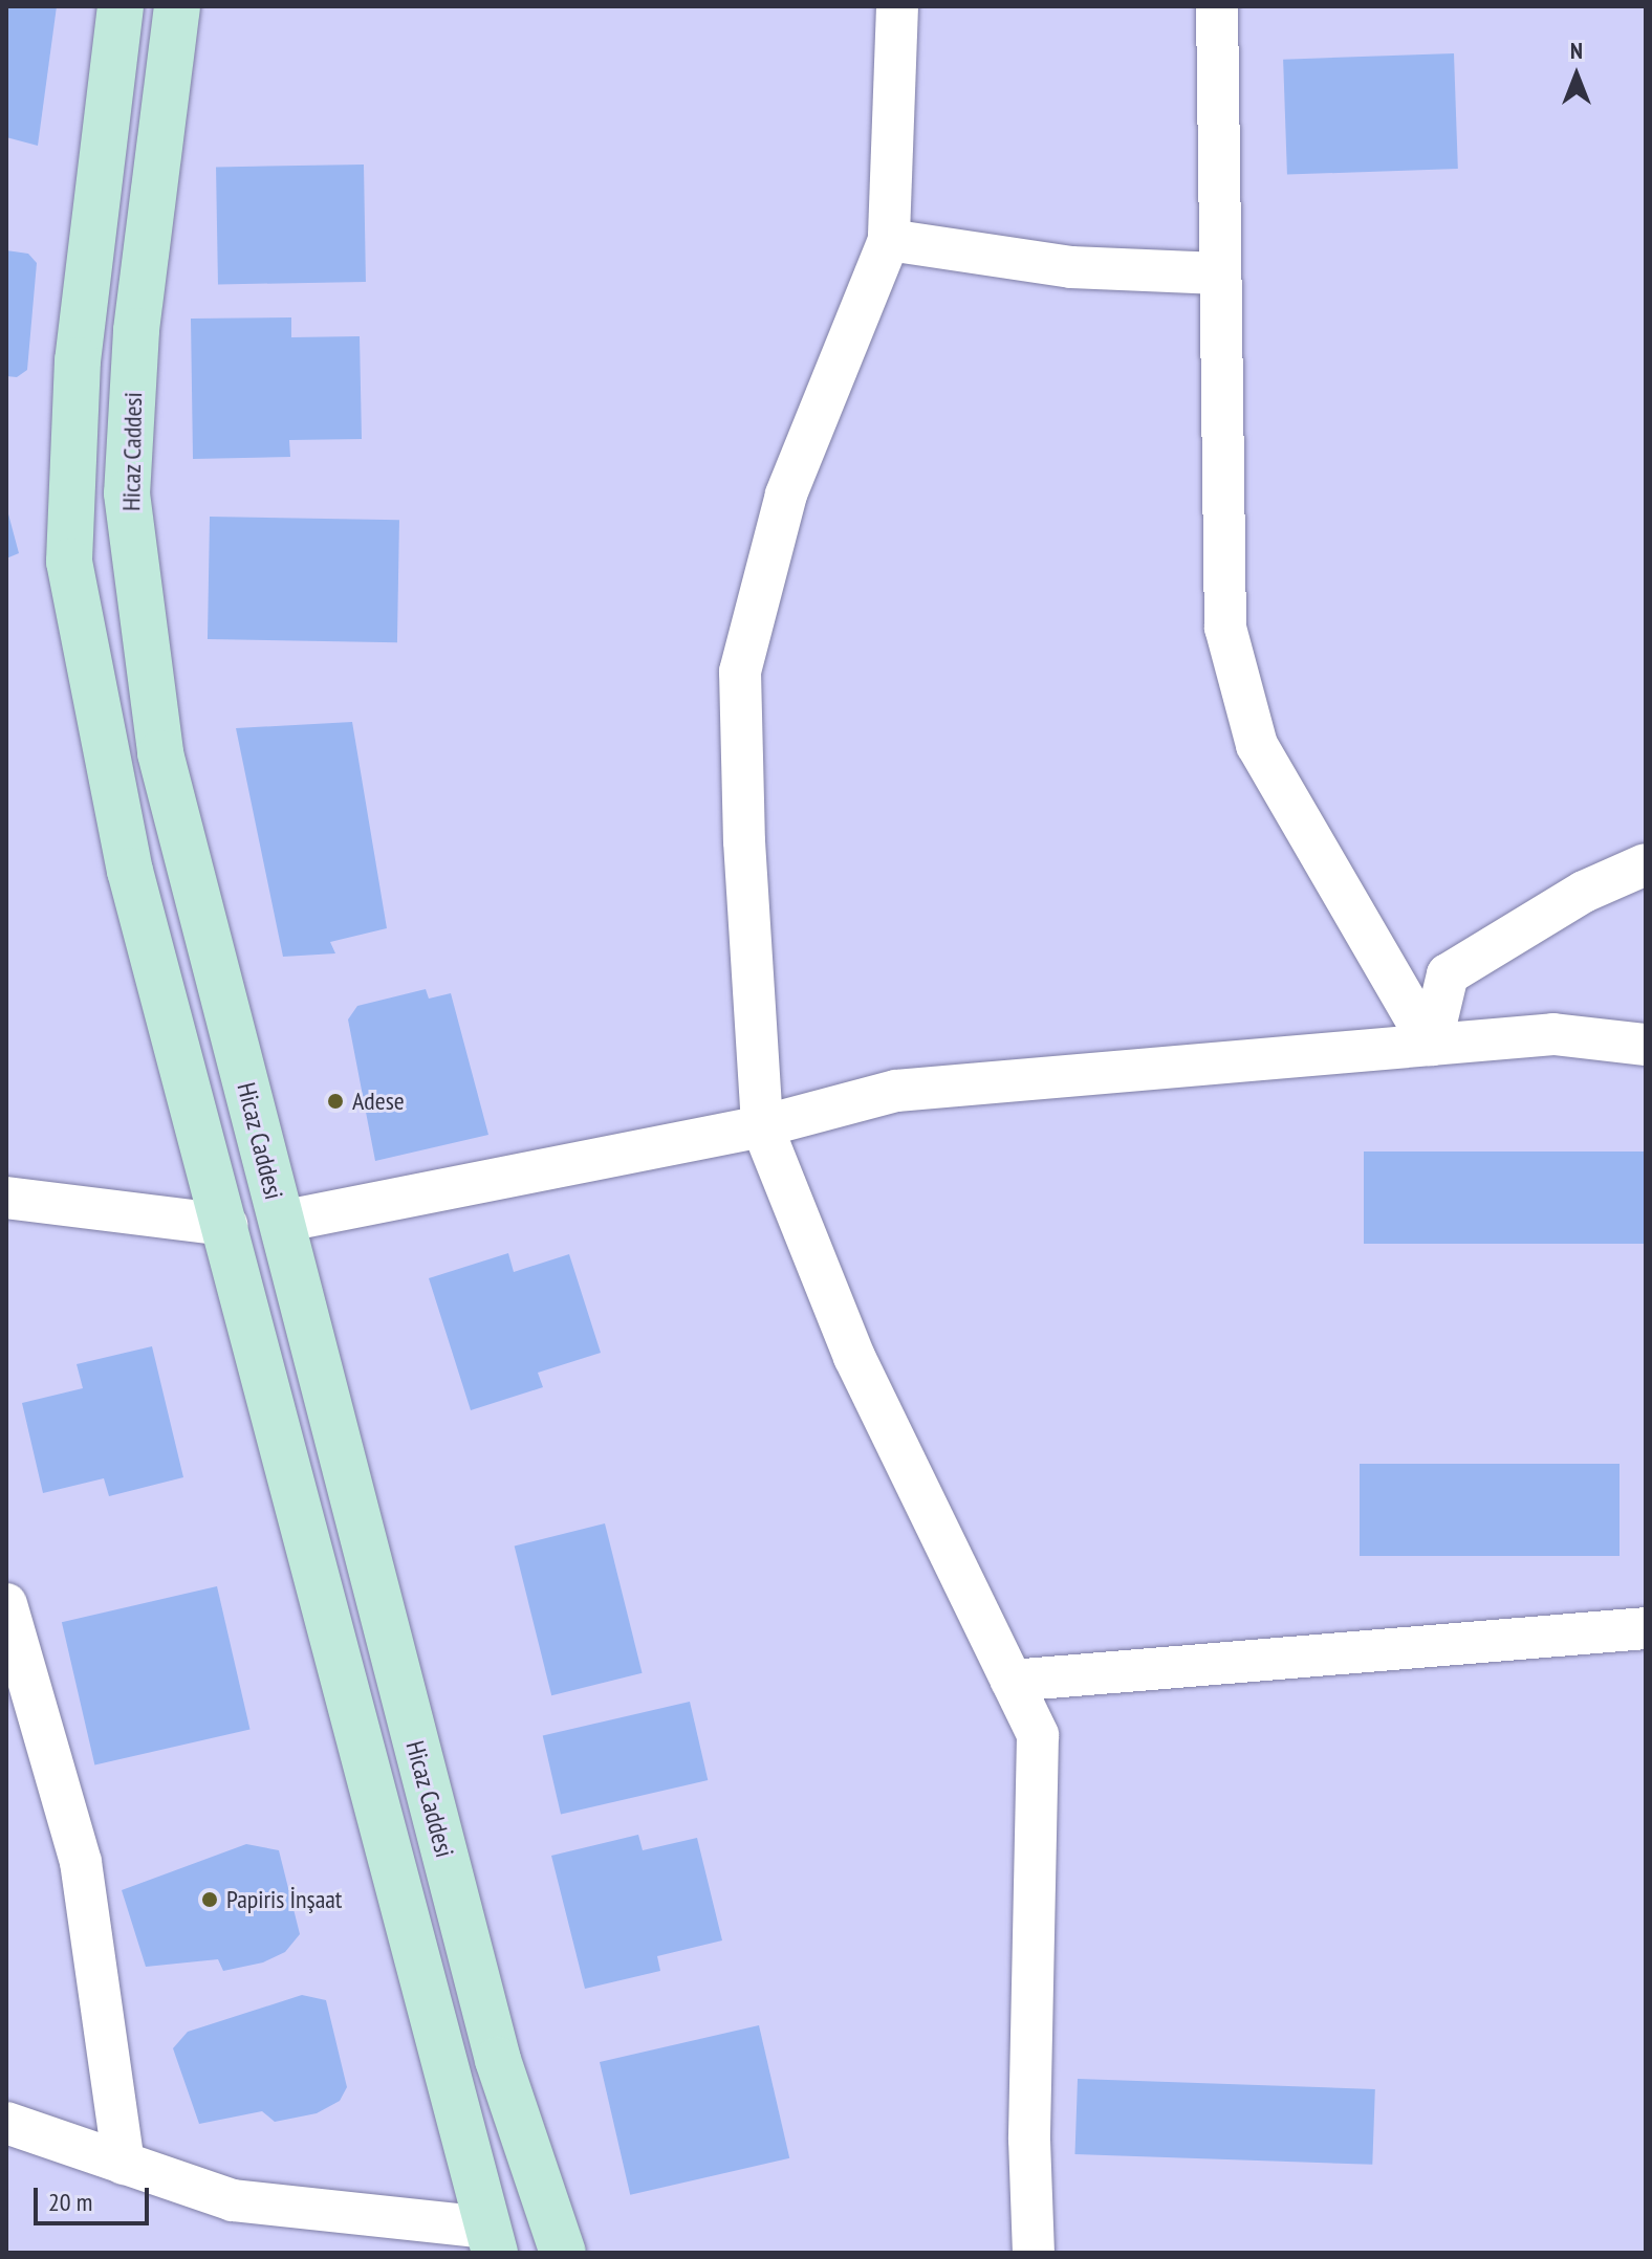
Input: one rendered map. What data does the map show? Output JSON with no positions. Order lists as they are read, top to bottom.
{
  "streets": {
    "main road": ["Hicaz Caddesi"]
  },
  "places": ["Adese", "Papiris İnşaat"],
  "scale_bar": "20 m",
  "north": "top"
}
